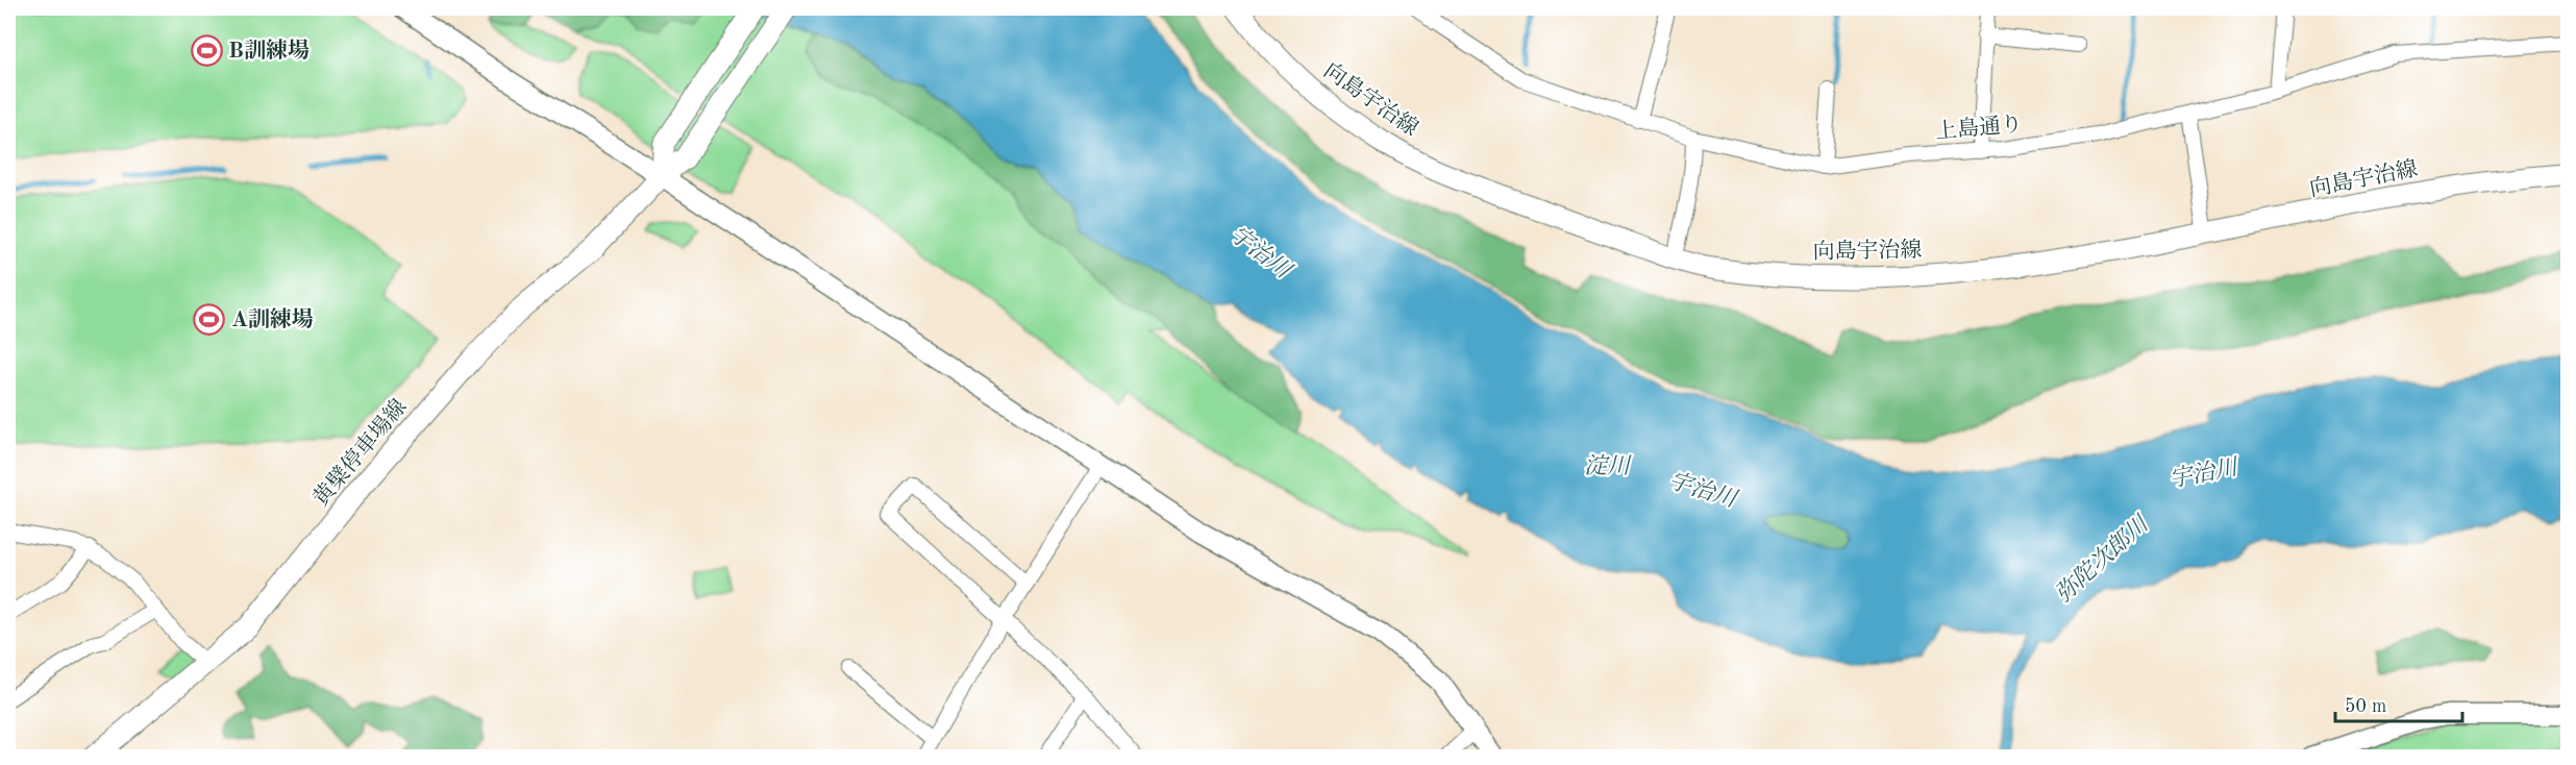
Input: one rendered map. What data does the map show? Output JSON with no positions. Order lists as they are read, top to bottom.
{
  "streets": {
    "main road": ["向島宇治線", "黄檗停車場線"],
    "street": ["上島通り"]
  },
  "water": ["宇治川", "淀川", "弥陀次郎川"],
  "places": {
    "sports": ["B訓練場", "A訓練場"]
  },
  "scale_bar": "50 m"
}
